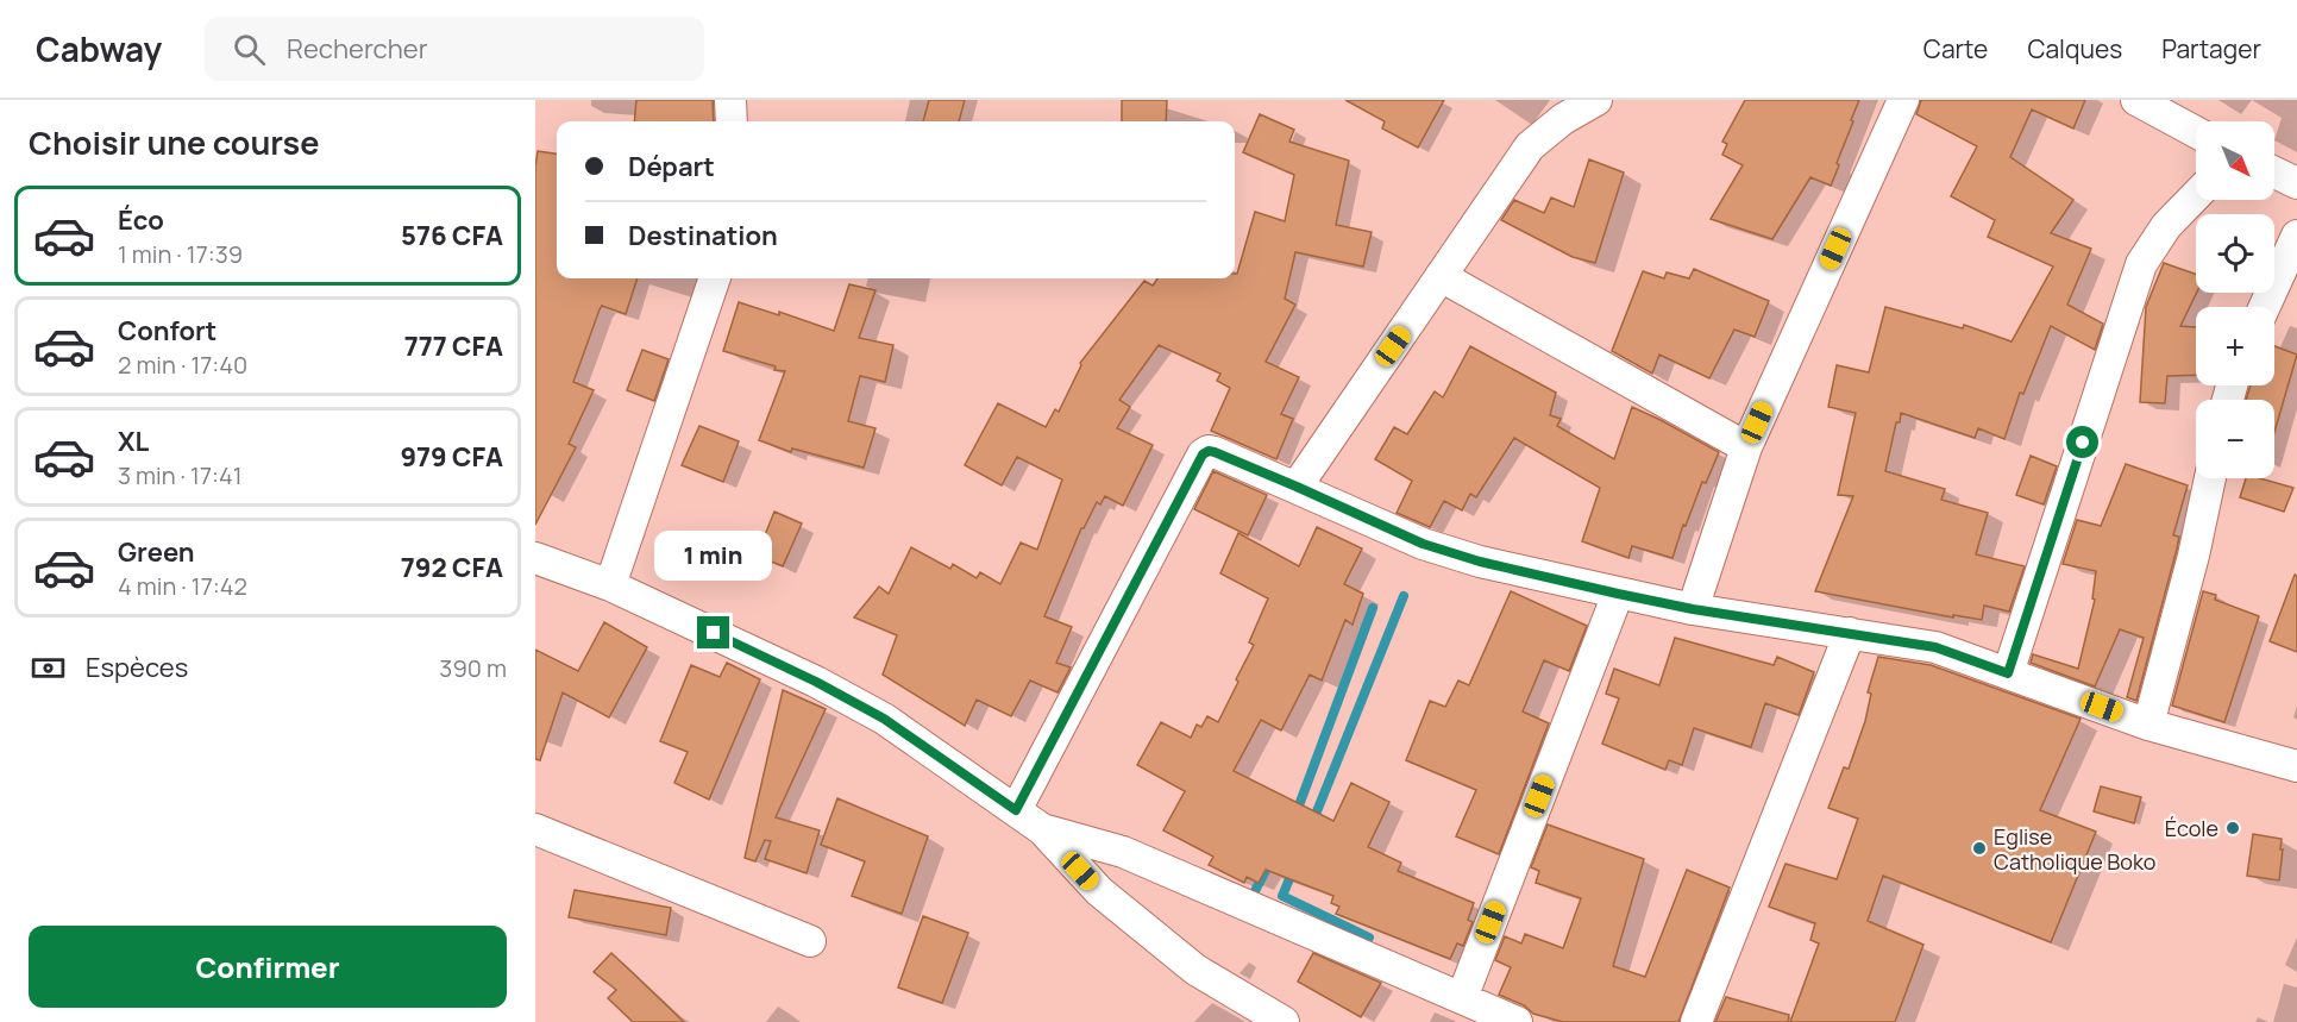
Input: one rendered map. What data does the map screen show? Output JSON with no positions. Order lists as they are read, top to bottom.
{
  "places": ["École", "Eglise Catholique Boko"],
  "north": "bottom right",
  "page": {
    "header": "Cabway",
    "search": "Rechercher",
    "nav": ["Carte", "Calques", "Partager"],
    "heading": "Choisir une course",
    "map_buttons": ["+", "−"],
    "banner": ["Départ", "Destination"],
    "list": [
      {
        "name": "Éco",
        "note": "1 min · 17:39",
        "value": "576 CFA"
      },
      {
        "name": "Confort",
        "note": "2 min · 17:40",
        "value": "777 CFA"
      },
      {
        "name": "XL",
        "note": "3 min · 17:41",
        "value": "979 CFA"
      },
      {
        "name": "Green",
        "note": "4 min · 17:42",
        "value": "792 CFA"
      }
    ],
    "bubble": "1 min",
    "pay": ["Espèces", "390 m"],
    "buttons": "Confirmer"
  }
}
